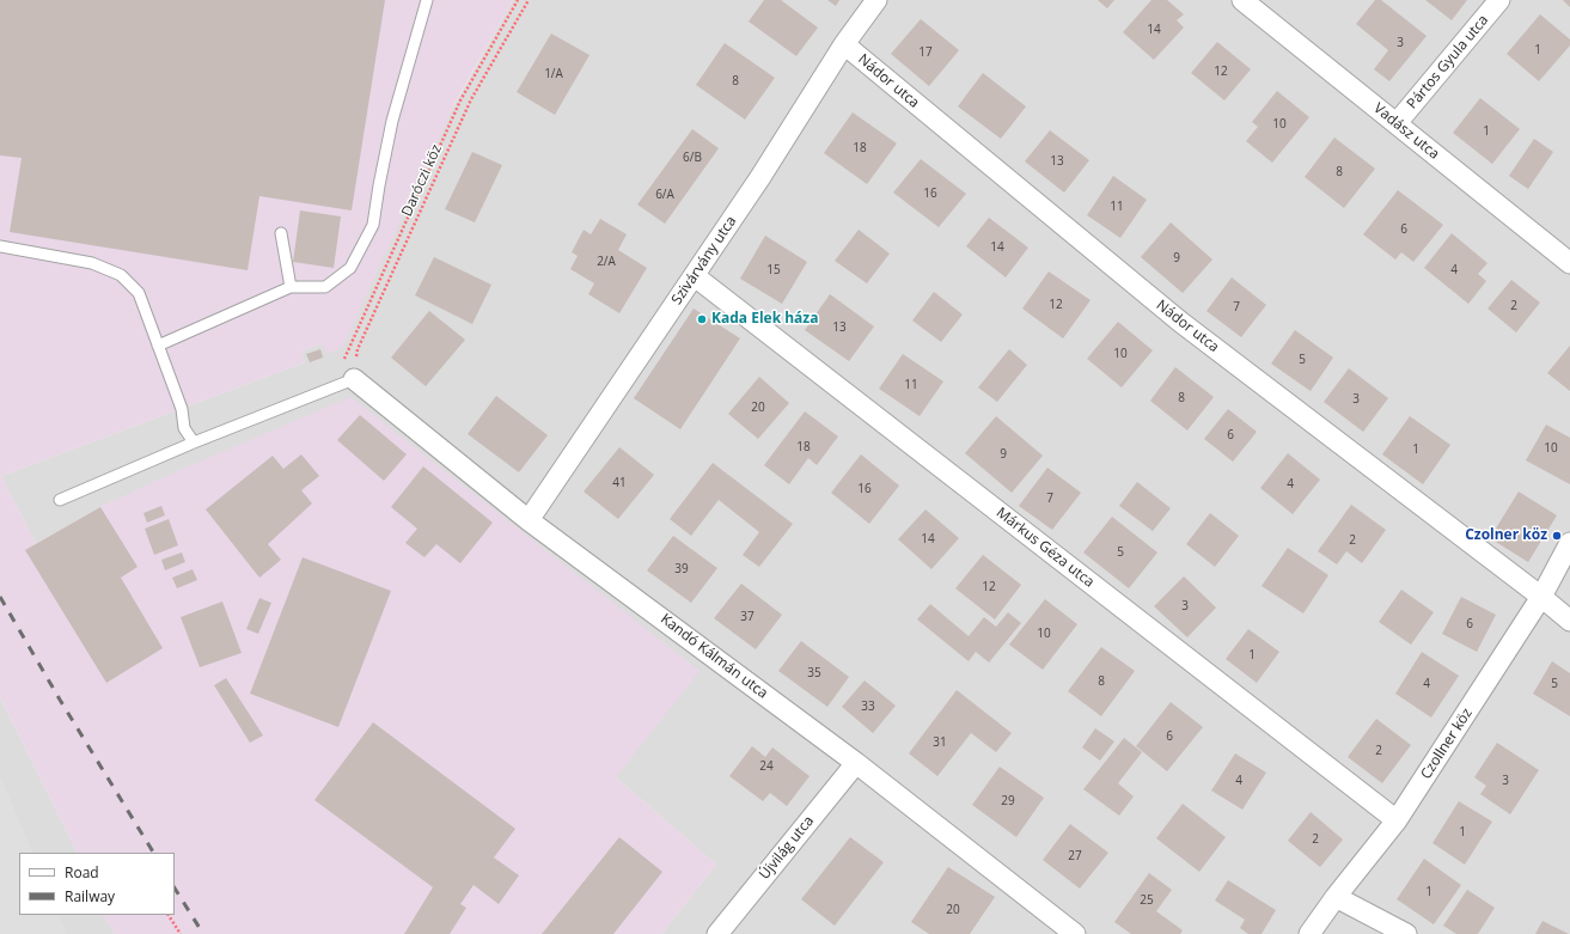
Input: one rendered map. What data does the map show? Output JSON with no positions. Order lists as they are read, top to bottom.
{
  "streets": {
    "street": [
      "Pártos Gyula utca",
      "Nádor utca",
      "Vadász utca",
      "Szivárvány utca",
      "Márkus Géza utca",
      "Kandó Kálmán utca",
      "Czollner köz",
      "Újvilág utca"
    ],
    "path": ["Daróczi köz"]
  },
  "crossings": [
    ["Pártos Gyula utca", "Vadász utca"],
    ["Nádor utca", "Szivárvány utca"],
    ["Nádor utca", "Czollner köz"],
    ["Daróczi köz", "Kandó Kálmán utca"],
    ["Szivárvány utca", "Márkus Géza utca"],
    ["Szivárvány utca", "Kandó Kálmán utca"],
    ["Márkus Géza utca", "Czollner köz"],
    ["Kandó Kálmán utca", "Újvilág utca"]
  ],
  "places": ["Kada Elek háza", "Czolner köz"],
  "house_numbers": [
    "14",
    "3",
    "1",
    "17",
    "12",
    "1/A",
    "8",
    "10",
    "1",
    "18",
    "6/B",
    "13",
    "8",
    "16",
    "6/A",
    "11",
    "6",
    "14",
    "9",
    "2/A",
    "15",
    "4",
    "12",
    "2",
    "7",
    "13",
    "10",
    "5",
    "11",
    "8",
    "3",
    "20",
    "6",
    "18",
    "10",
    "1",
    "9",
    "41",
    "4",
    "16",
    "7",
    "14",
    "2",
    "5",
    "39",
    "12",
    "3",
    "37",
    "6",
    "10",
    "1",
    "35",
    "8",
    "4",
    "5",
    "33",
    "6",
    "31",
    "2",
    "24",
    "4",
    "3",
    "29",
    "1",
    "2",
    "27",
    "1",
    "25",
    "20"
  ],
  "legend": ["Road", "Railway"]
}
